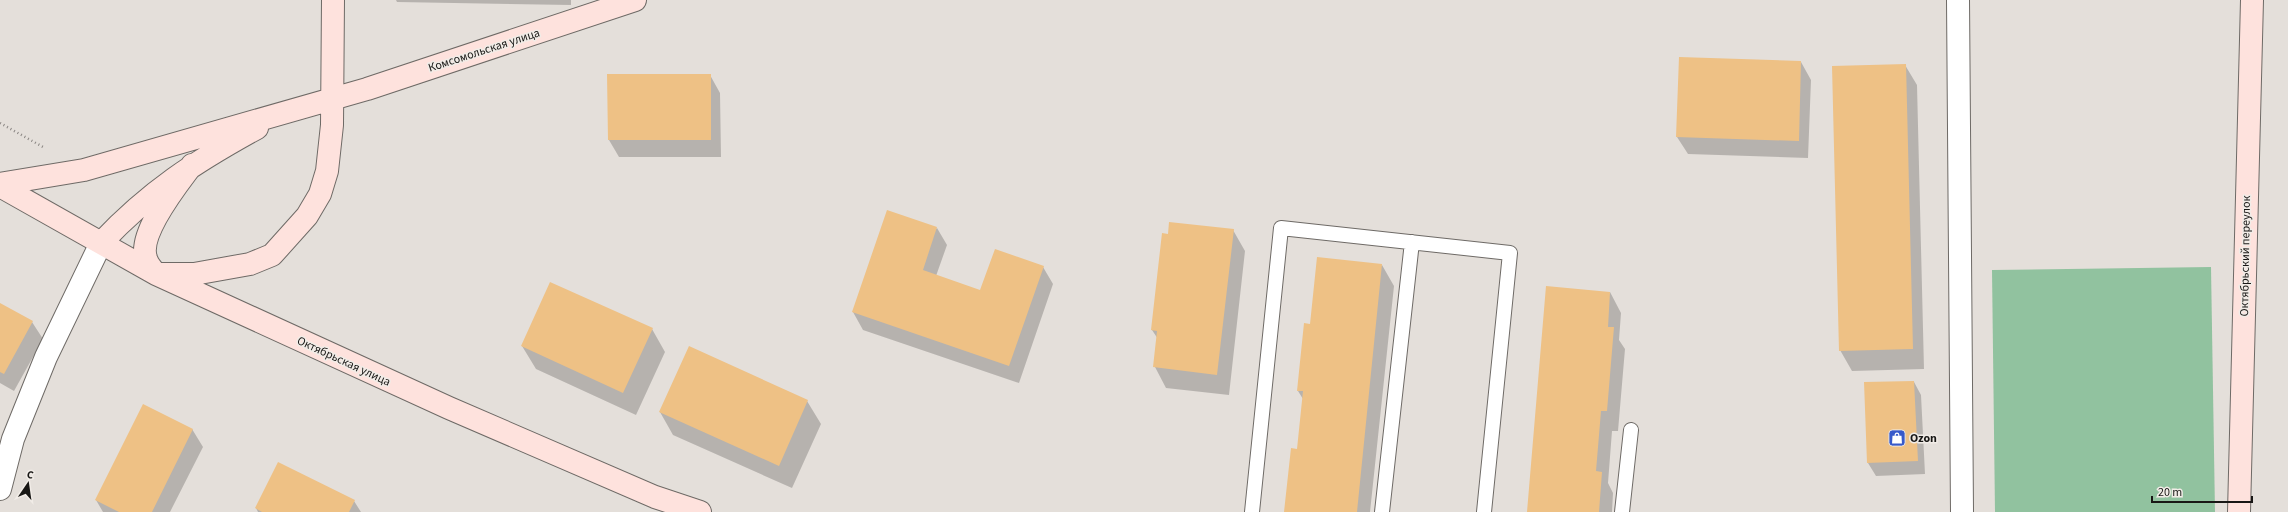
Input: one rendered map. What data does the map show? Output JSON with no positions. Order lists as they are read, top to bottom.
{
  "streets": {
    "main road": ["Комсомольская улица", "Октябрьский переулок", "Октябрьская улица"]
  },
  "places": {
    "shop": ["Ozon"]
  },
  "scale_bar": "20 m",
  "north": "top"
}
